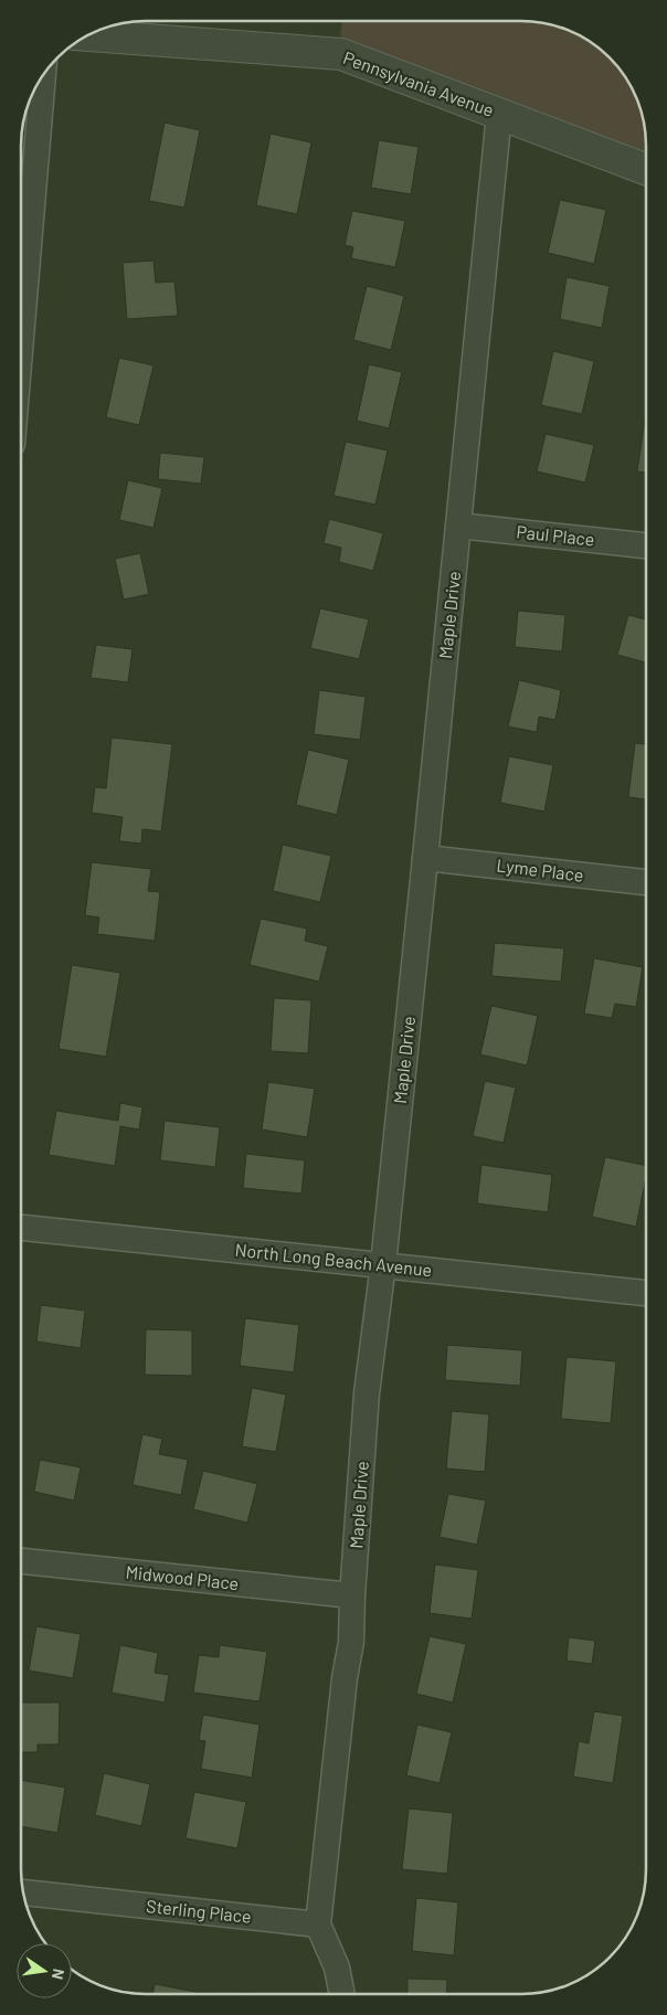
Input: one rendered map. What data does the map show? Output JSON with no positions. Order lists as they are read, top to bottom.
{
  "streets": {
    "street": [
      "Pennsylvania Avenue",
      "Paul Place",
      "Maple Drive",
      "Lyme Place",
      "North Long Beach Avenue",
      "Midwood Place",
      "Sterling Place"
    ]
  },
  "crossings": [
    ["Pennsylvania Avenue", "Maple Drive"],
    ["Paul Place", "Maple Drive"],
    ["Maple Drive", "Lyme Place"],
    ["Maple Drive", "North Long Beach Avenue"],
    ["Maple Drive", "Midwood Place"],
    ["Maple Drive", "Sterling Place"]
  ],
  "north": "right"
}
